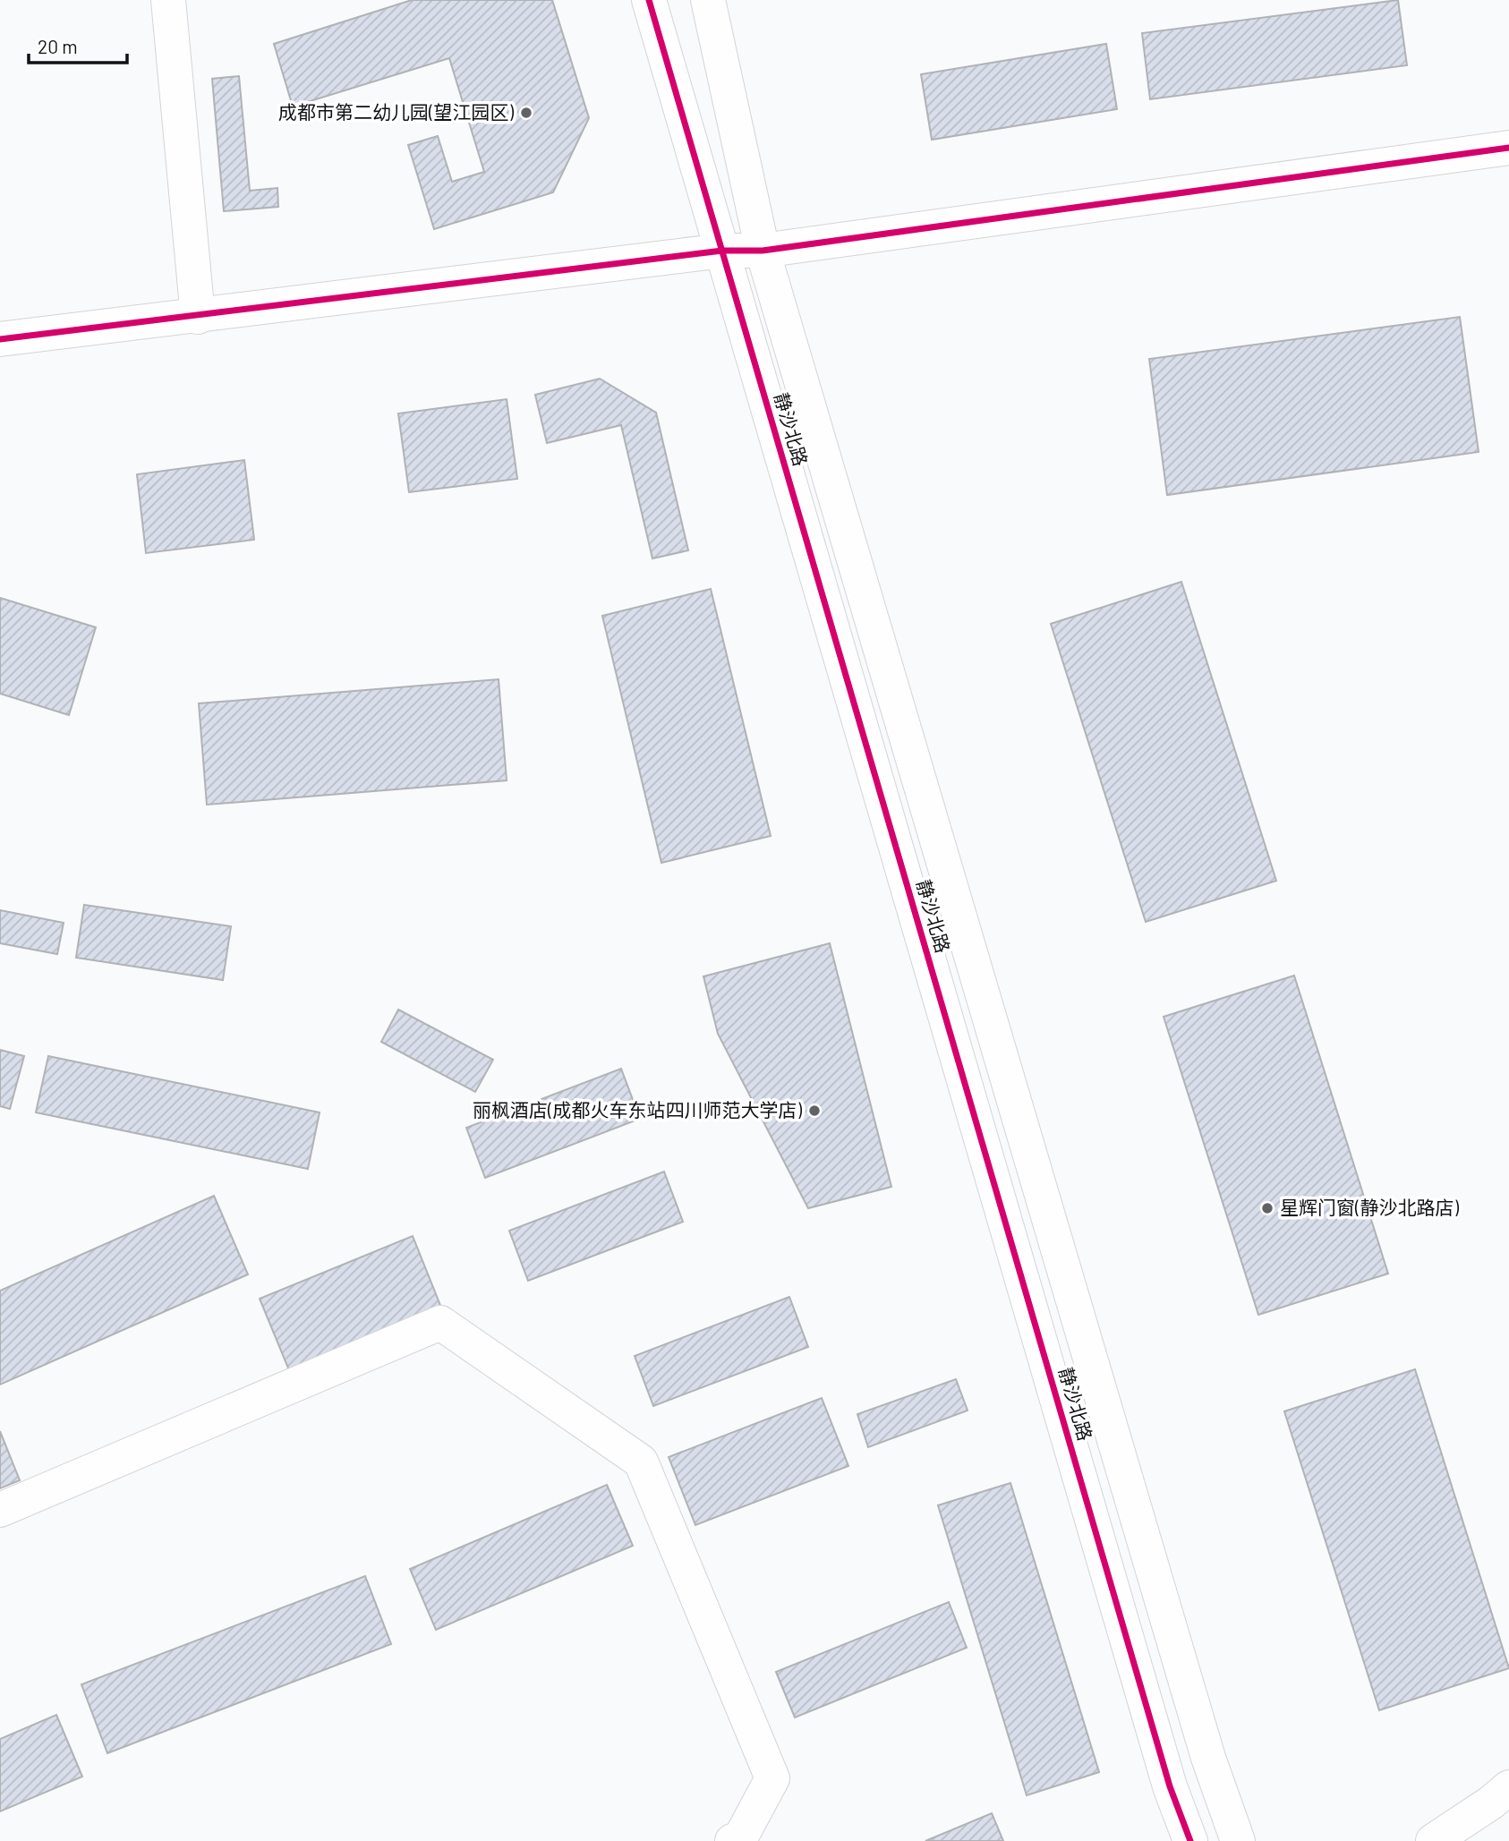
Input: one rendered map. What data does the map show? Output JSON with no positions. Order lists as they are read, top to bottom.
{
  "streets": {
    "street": ["静沙北路"]
  },
  "places": ["成都市第二幼儿园(望江园区)", "丽枫酒店(成都火车东站四川师范大学店)", "星辉门窗(静沙北路店)"],
  "scale_bar": "20 m"
}
